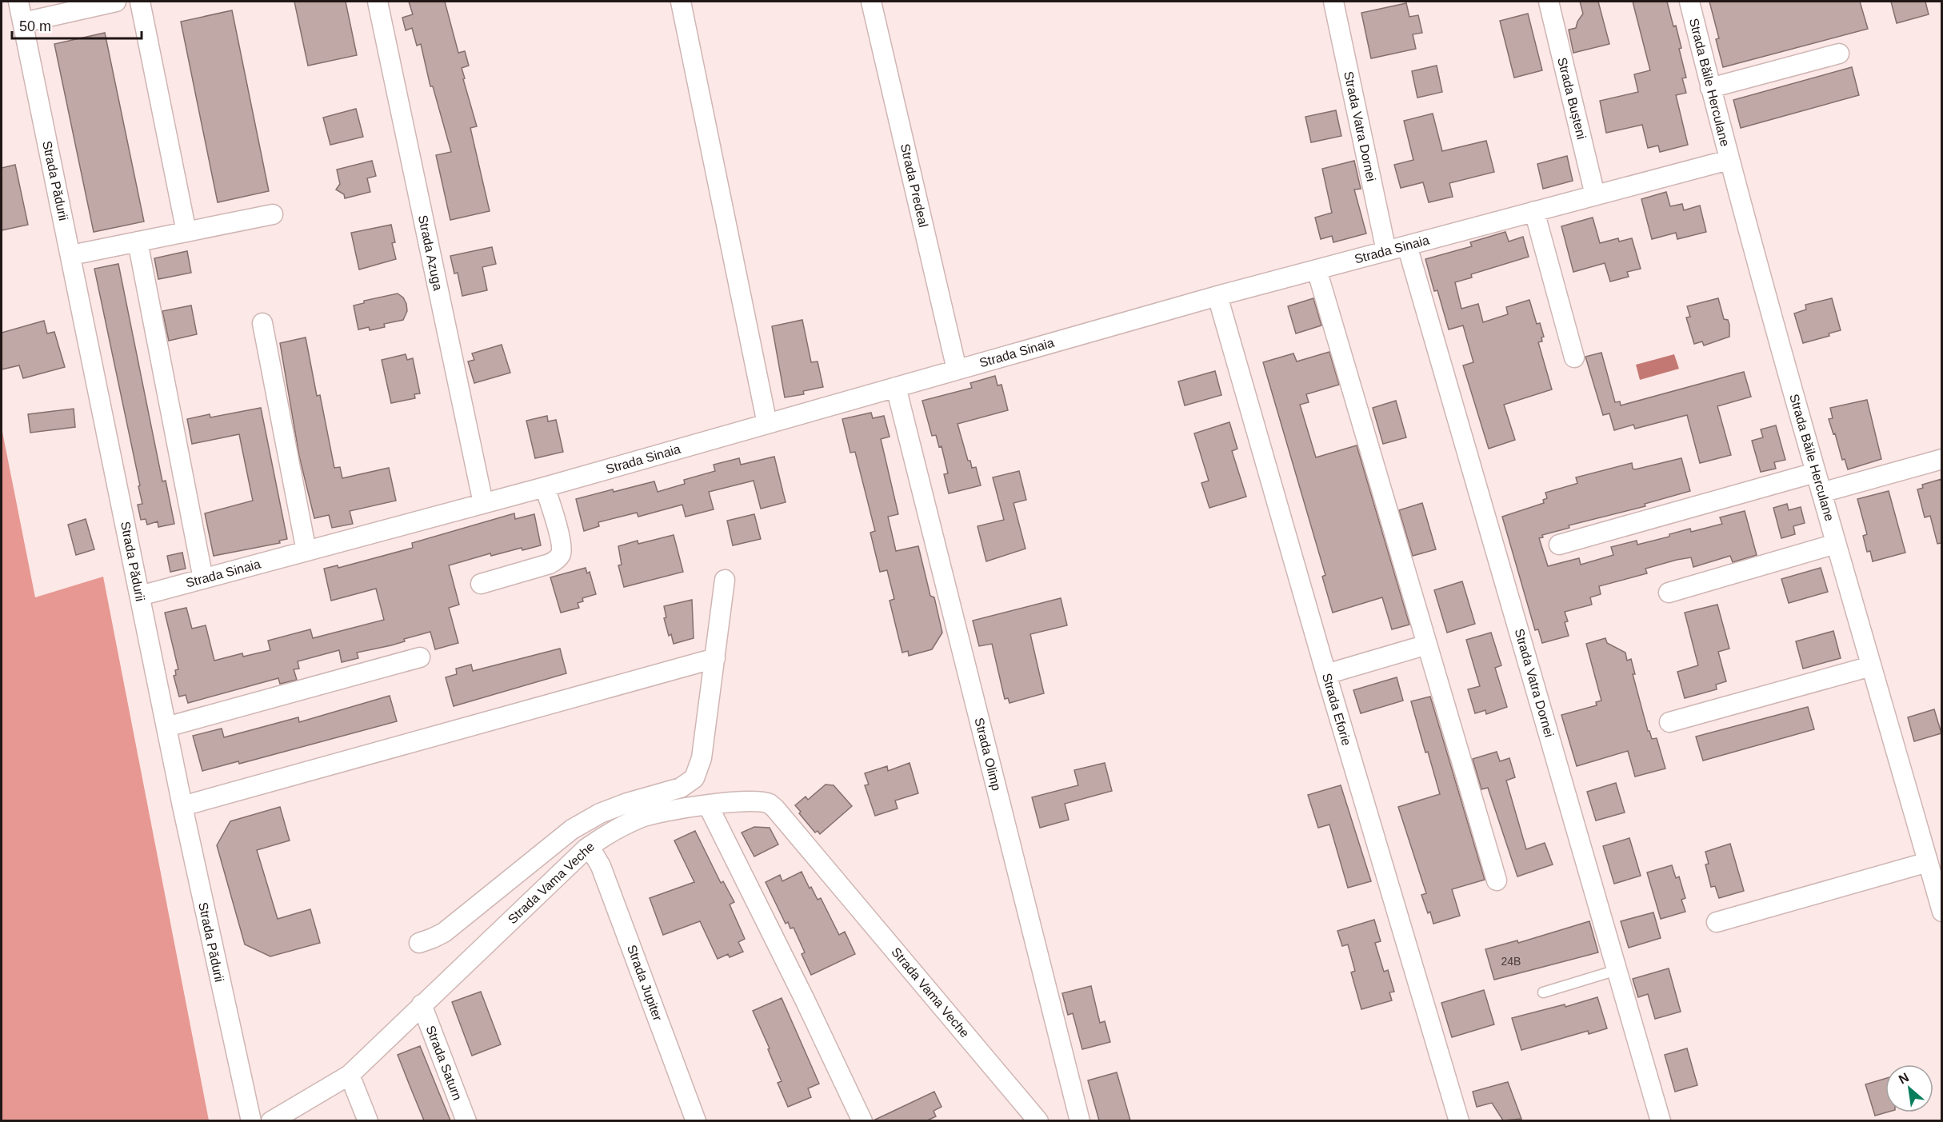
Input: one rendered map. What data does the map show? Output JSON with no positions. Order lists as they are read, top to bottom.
{
  "streets": {
    "street": [
      "Strada Băile Herculane",
      "Strada Bușteni",
      "Strada Vatra Dornei",
      "Strada Pădurii",
      "Strada Predeal",
      "Strada Sinaia",
      "Strada Azuga",
      "Strada Eforie",
      "Strada Olimp",
      "Strada Vama Veche",
      "Strada Jupiter",
      "Strada Saturn"
    ]
  },
  "crossings": [
    ["Strada Băile Herculane", "Strada Sinaia"],
    ["Strada Bușteni", "Strada Sinaia"],
    ["Strada Vatra Dornei", "Strada Sinaia"],
    ["Strada Pădurii", "Strada Sinaia"],
    ["Strada Predeal", "Strada Sinaia"],
    ["Strada Sinaia", "Strada Azuga"],
    ["Strada Sinaia", "Strada Eforie"],
    ["Strada Sinaia", "Strada Olimp"],
    ["Strada Vama Veche", "Strada Jupiter"],
    ["Strada Vama Veche", "Strada Saturn"]
  ],
  "house_numbers": ["24B"],
  "scale_bar": "50 m",
  "north": "top left"
}
